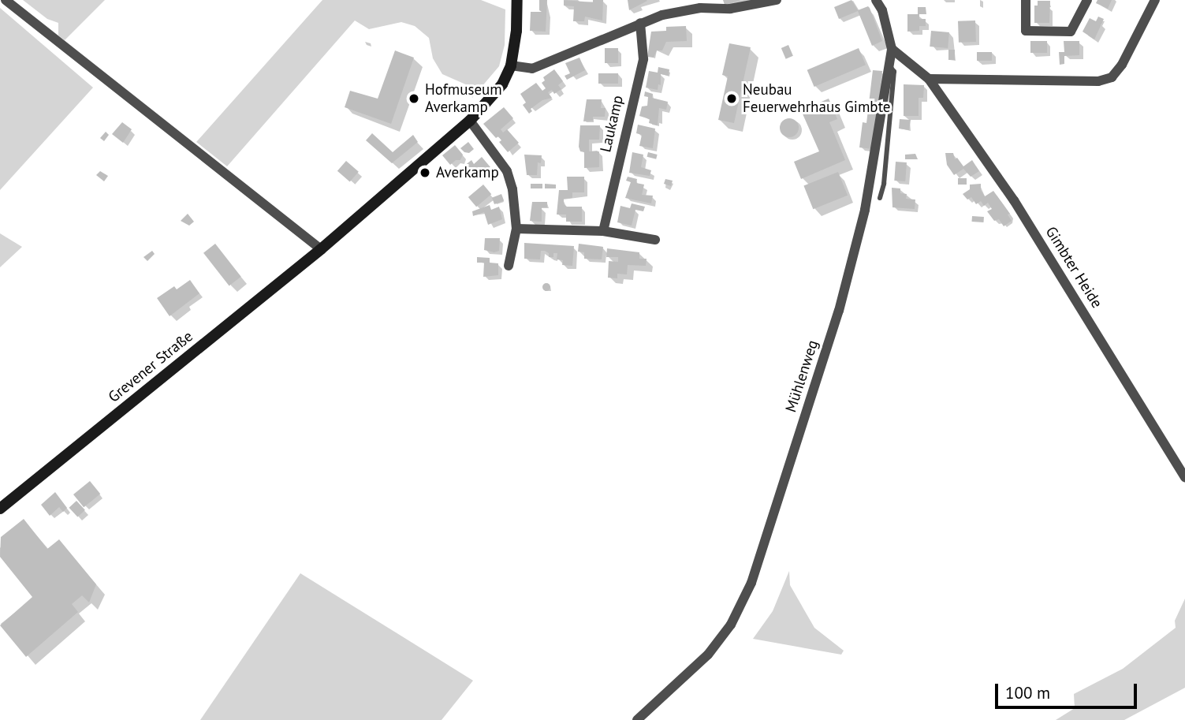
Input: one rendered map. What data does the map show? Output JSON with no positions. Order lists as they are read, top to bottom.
{
  "streets": {
    "street": [
      "Laukamp",
      "Gimbter Heide",
      "Grevener Straße",
      "Mühlenweg"
    ]
  },
  "crossings": [
    ["Gimbter Heide", "Mühlenweg"]
  ],
  "places": ["Hofmuseum Averkamp", "Neubau Feuerwehrhaus Gimbte", "Averkamp"],
  "scale_bar": "100 m"
}
